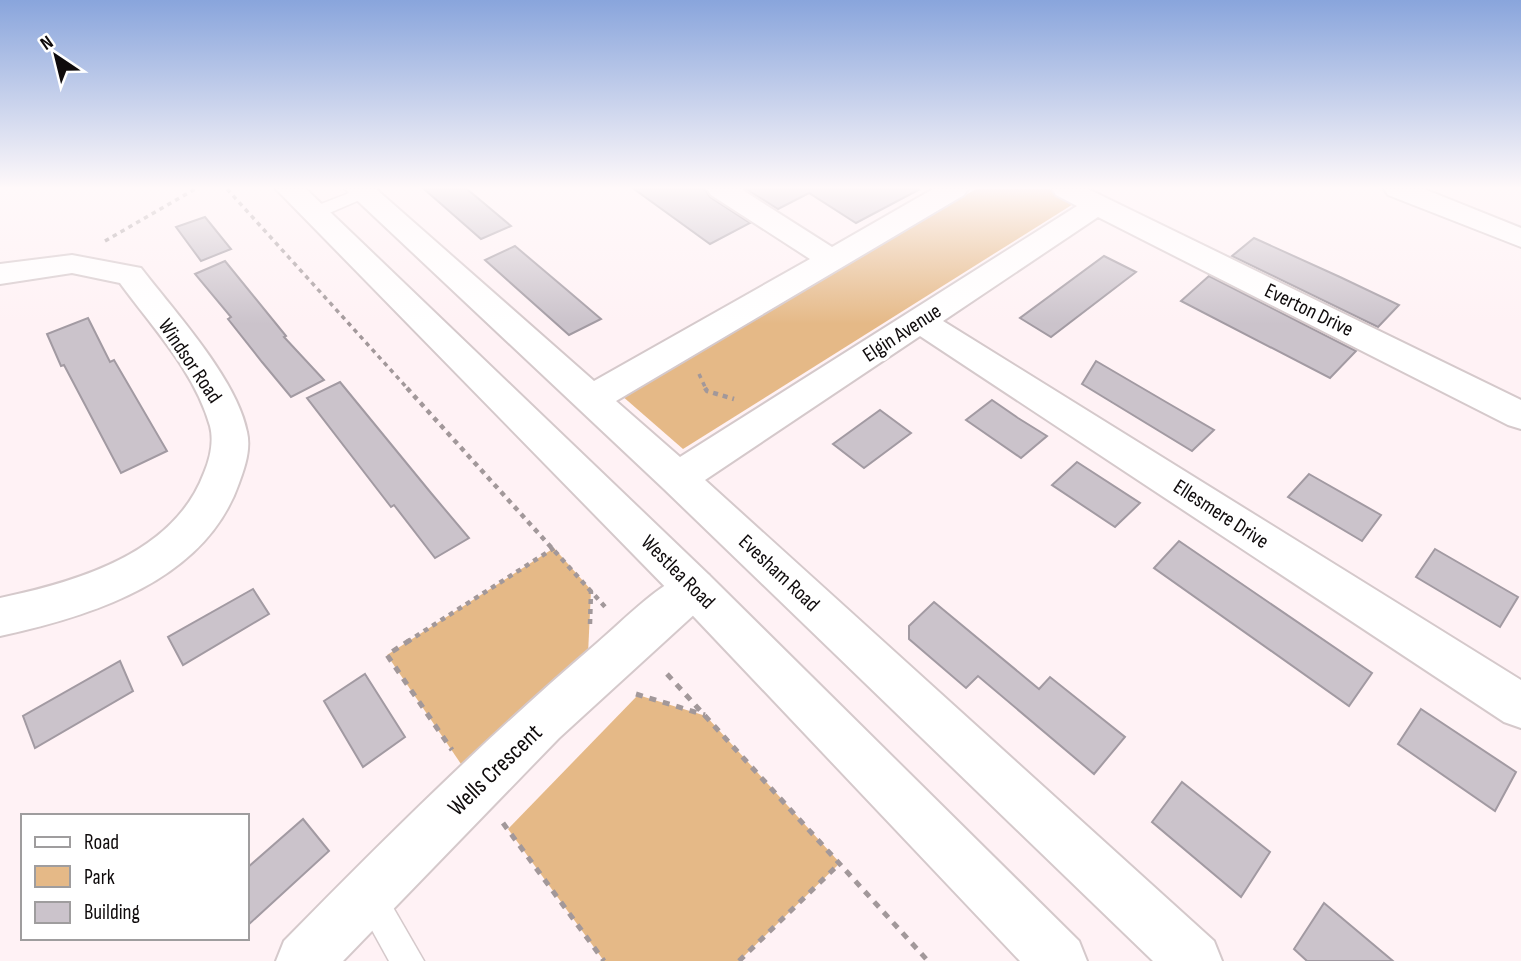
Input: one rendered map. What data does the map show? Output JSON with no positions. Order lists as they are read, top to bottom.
{
  "streets": {
    "street": [
      "Everton Drive",
      "Elgin Avenue",
      "Windsor Road",
      "Ellesmere Drive",
      "Westlea Road",
      "Evesham Road",
      "Wells Crescent"
    ]
  },
  "crossings": [
    ["Elgin Avenue", "Ellesmere Drive"],
    ["Elgin Avenue", "Evesham Road"],
    ["Westlea Road", "Wells Crescent"]
  ],
  "legend": ["Road", "Park", "Building"],
  "north": "top left"
}
